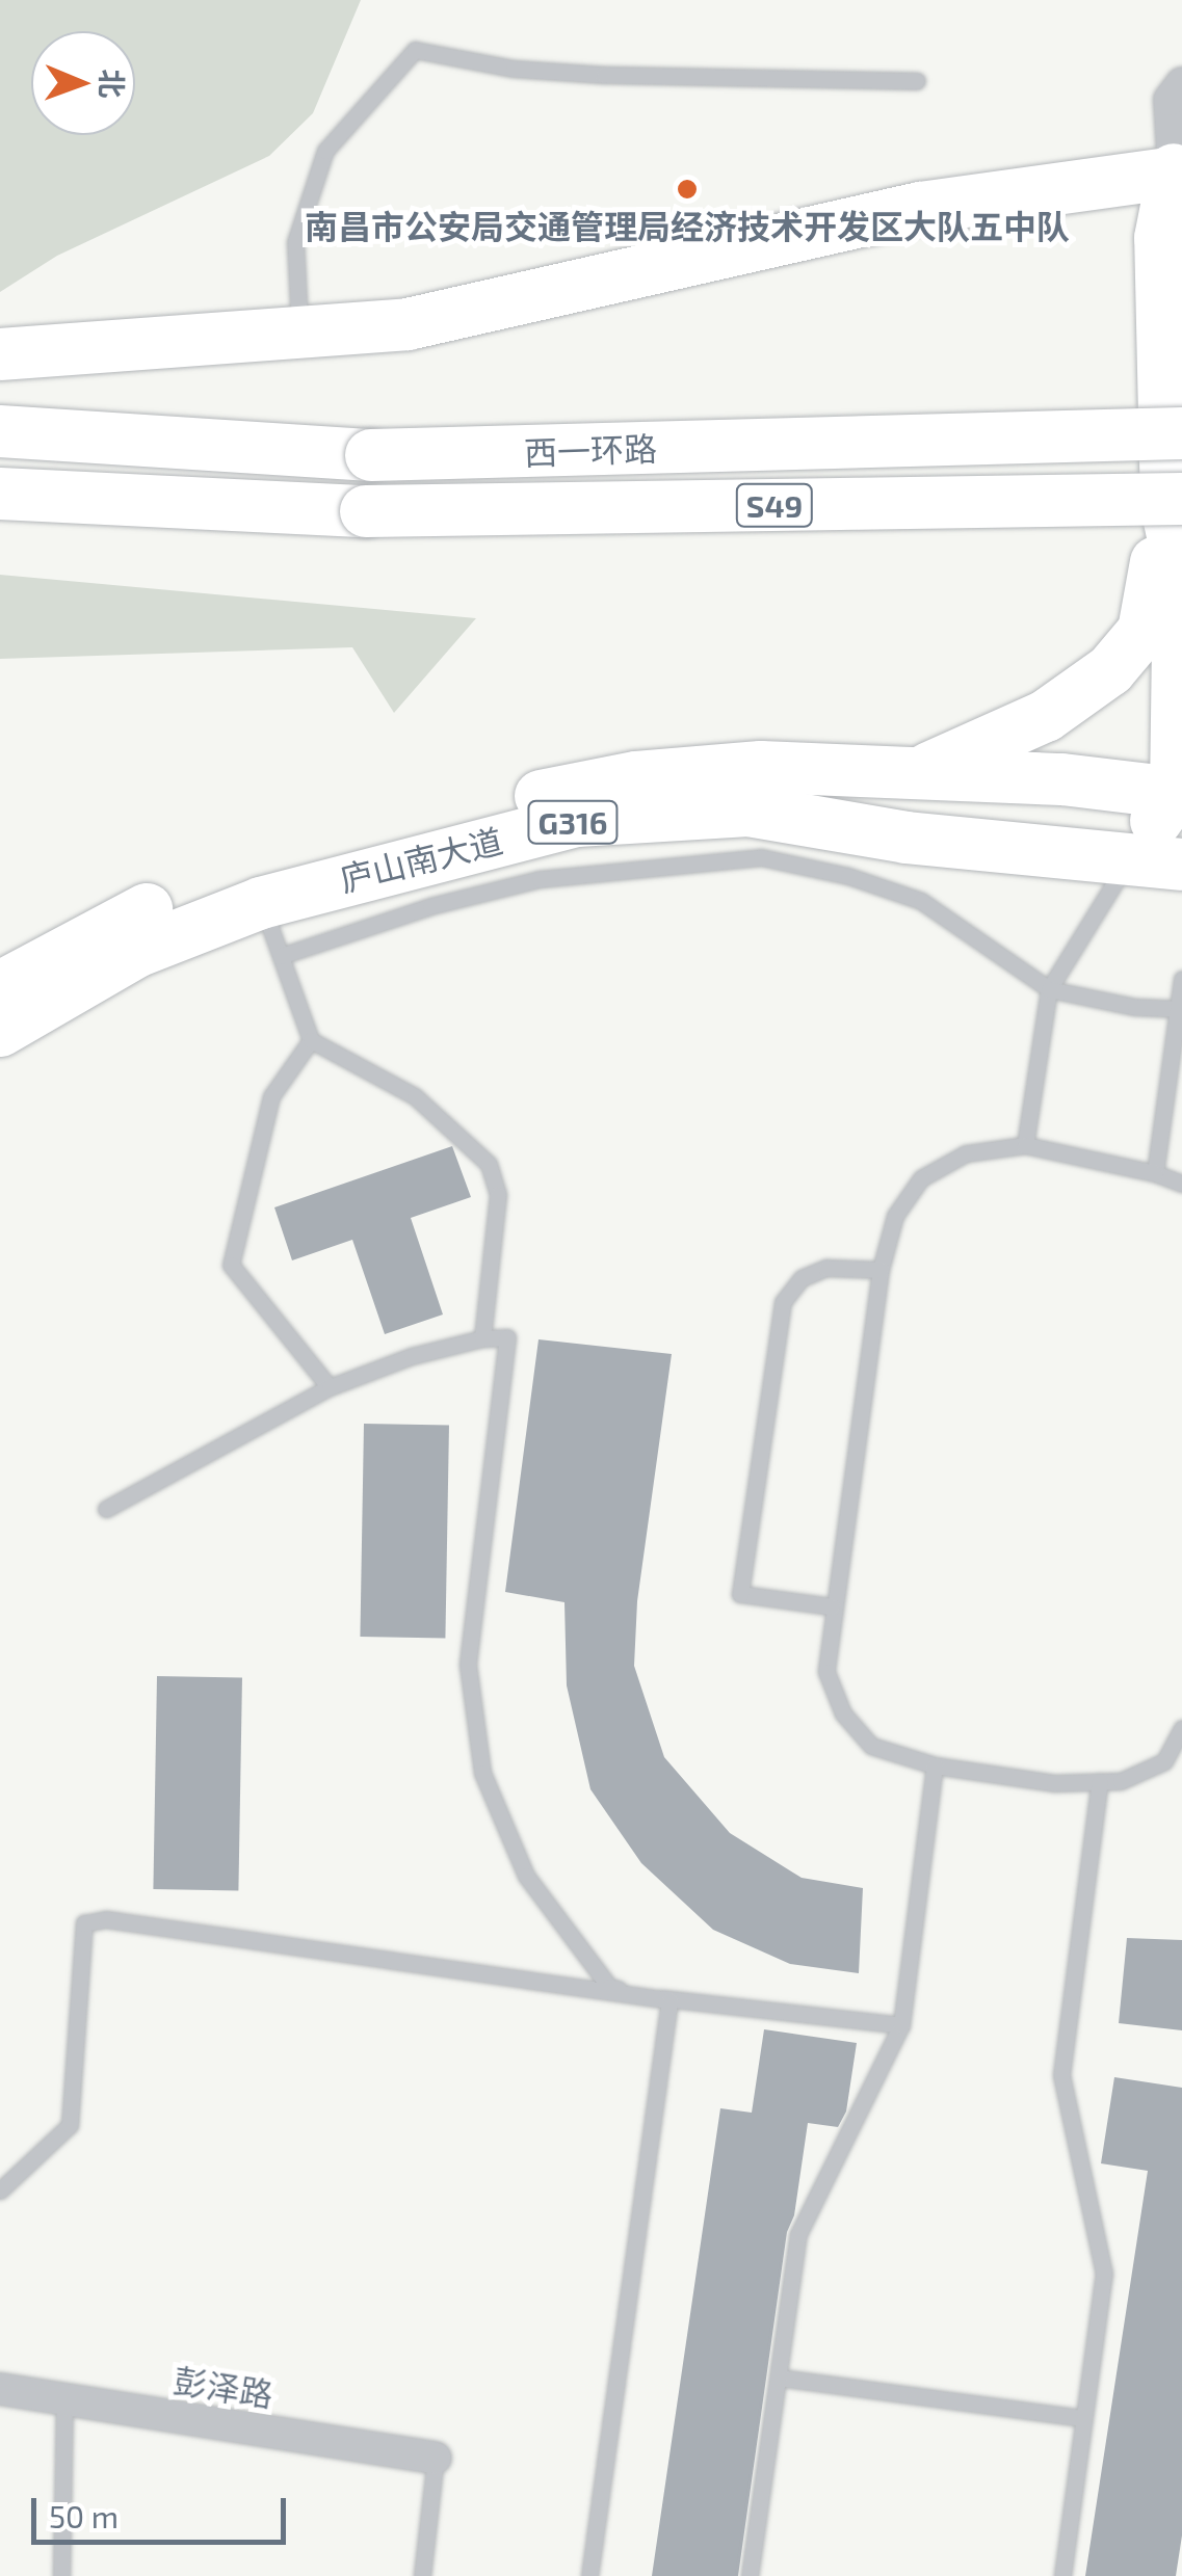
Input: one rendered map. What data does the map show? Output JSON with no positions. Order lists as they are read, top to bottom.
{
  "streets": {
    "highway": [
      "西一环路",
      "S49",
      "G316",
      "庐山南大道"
    ],
    "street": ["彭泽路"]
  },
  "places": ["南昌市公安局交通管理局经济技术开发区大队五中队"],
  "scale_bar": "50 m",
  "north": "right"
}
